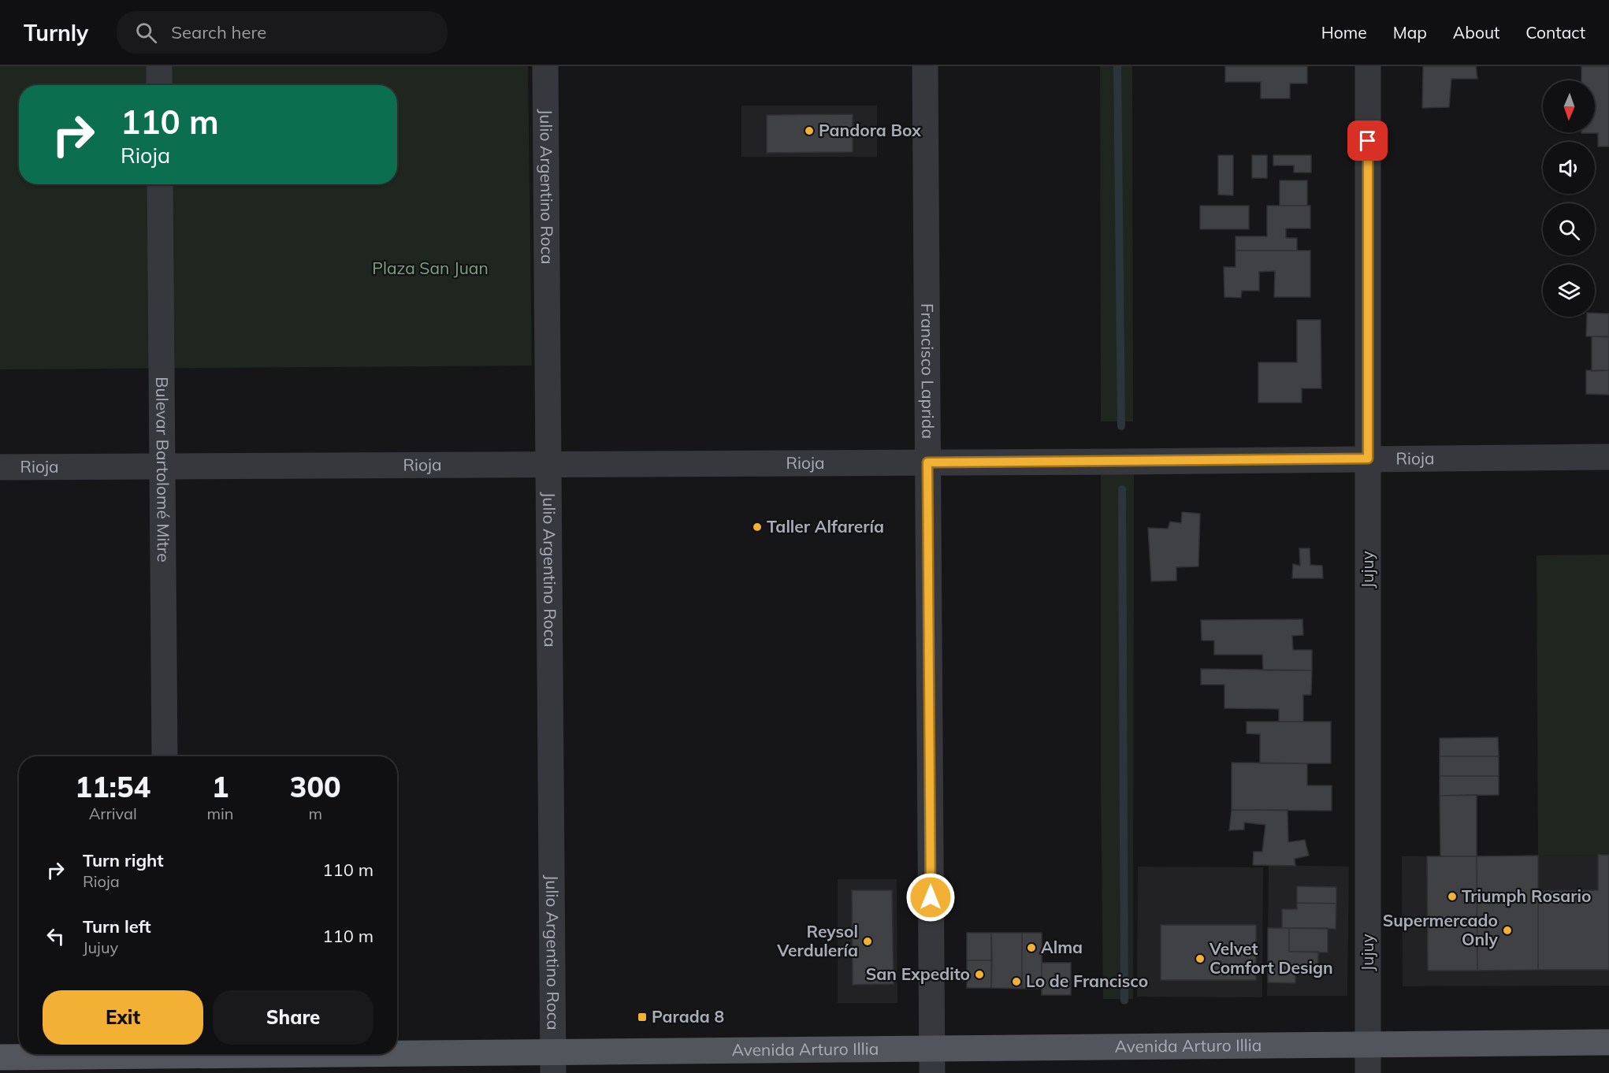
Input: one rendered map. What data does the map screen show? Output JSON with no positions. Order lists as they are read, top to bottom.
{
  "streets": {
    "main road": ["Avenida Arturo Illia"],
    "street": [
      "Julio Argentino Roca",
      "Francisco Laprida",
      "Rioja",
      "Bulevar Bartolomé Mitre",
      "Jujuy"
    ]
  },
  "crossings": [
    ["Julio Argentino Roca", "Rioja"],
    ["Julio Argentino Roca", "Avenida Arturo Illia"],
    ["Francisco Laprida", "Rioja"],
    ["Francisco Laprida", "Avenida Arturo Illia"],
    ["Rioja", "Bulevar Bartolomé Mitre"],
    ["Rioja", "Jujuy"],
    ["Jujuy", "Avenida Arturo Illia"]
  ],
  "parks": ["Plaza San Juan"],
  "places": {
    "other": [
      "Pandora Box",
      "Taller Alfarería",
      "Triumph Rosario",
      "Supermercado Only",
      "Reysol Verdulería",
      "Alma",
      "Velvet Comfort Design",
      "San Expedito",
      "Lo de Francisco"
    ],
    "transit": ["Parada 8"]
  },
  "north": "bottom",
  "page": {
    "header": "Turnly",
    "search": "Search here",
    "nav": [
      "Home",
      "Map",
      "About",
      "Contact"
    ],
    "turn": ["110 m", "Rioja"],
    "eta": [
      "11:54",
      "Arrival",
      "1",
      "min",
      "300",
      "m"
    ],
    "list": [
      {
        "name": "Turn right",
        "note": "Rioja",
        "value": "110 m"
      },
      {
        "name": "Turn left",
        "note": "Jujuy",
        "value": "110 m"
      }
    ],
    "buttons": ["Exit", "Share"]
  }
}
